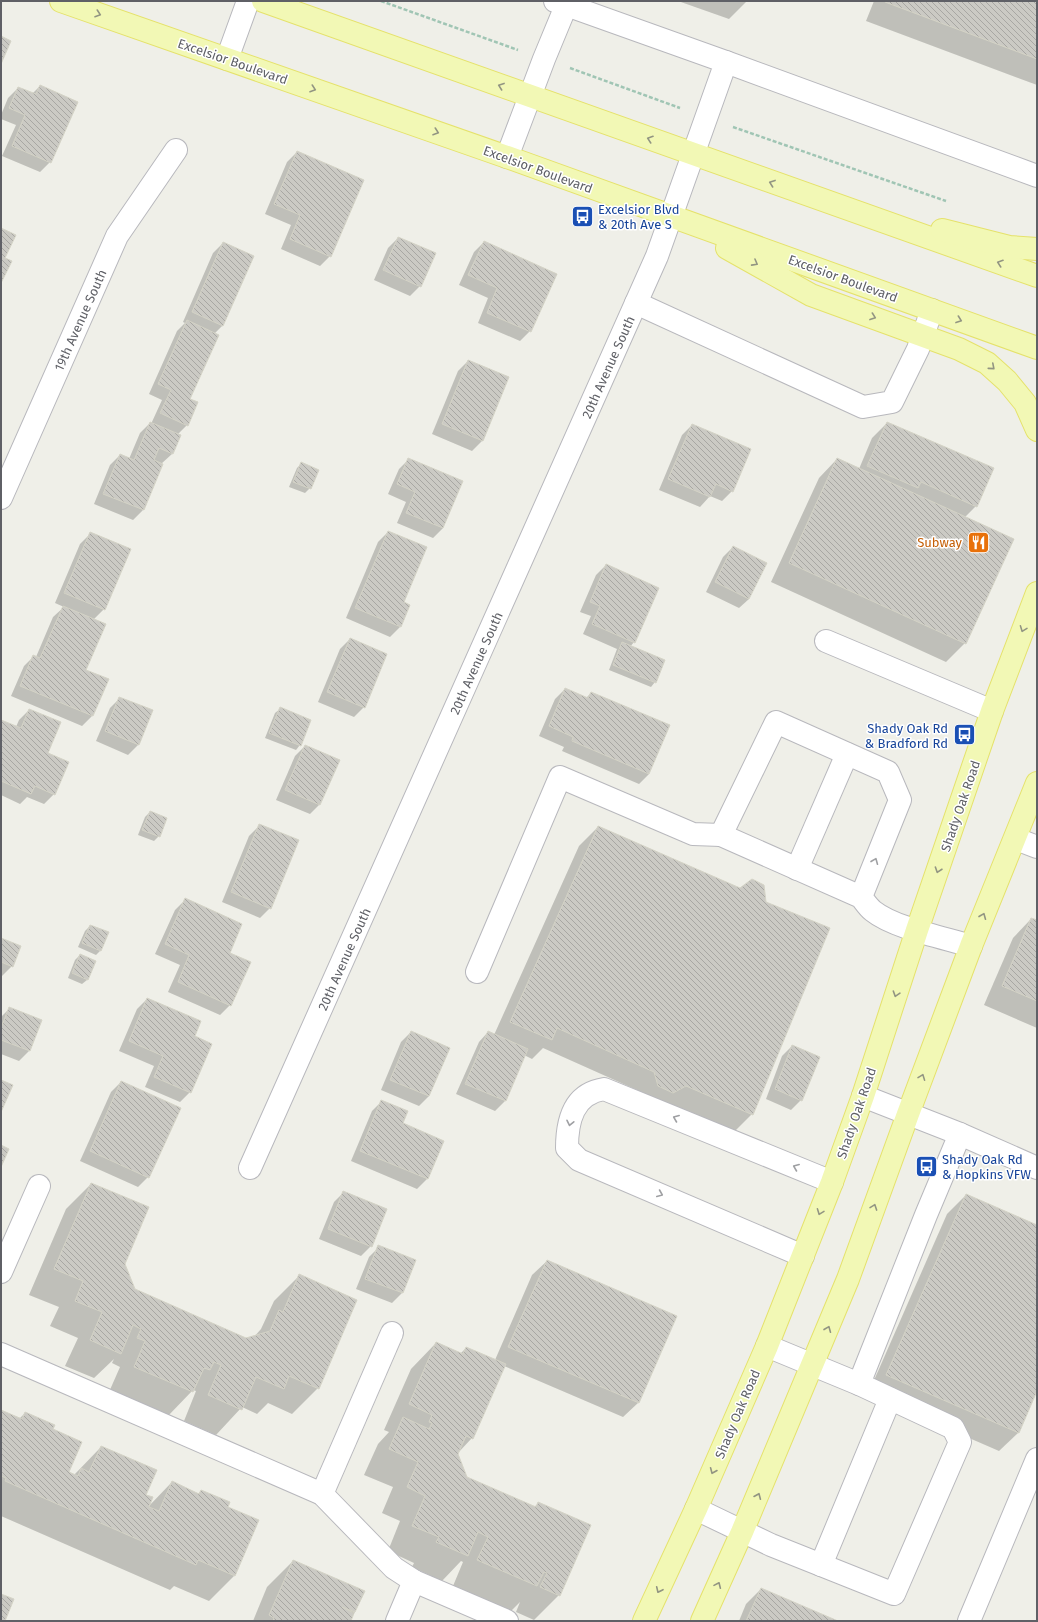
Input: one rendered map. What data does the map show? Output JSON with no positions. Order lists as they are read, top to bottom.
{
  "streets": {
    "main road": ["Excelsior Boulevard", "Shady Oak Road"],
    "street": ["19th Avenue South", "20th Avenue South"]
  },
  "crossings": [
    ["Excelsior Boulevard", "20th Avenue South"]
  ],
  "places": {
    "bus stop": ["Excelsior Blvd & 20th Ave S", "Shady Oak Rd & Bradford Rd", "Shady Oak Rd & Hopkins VFW"],
    "restaurant": ["Subway"]
  }
}
